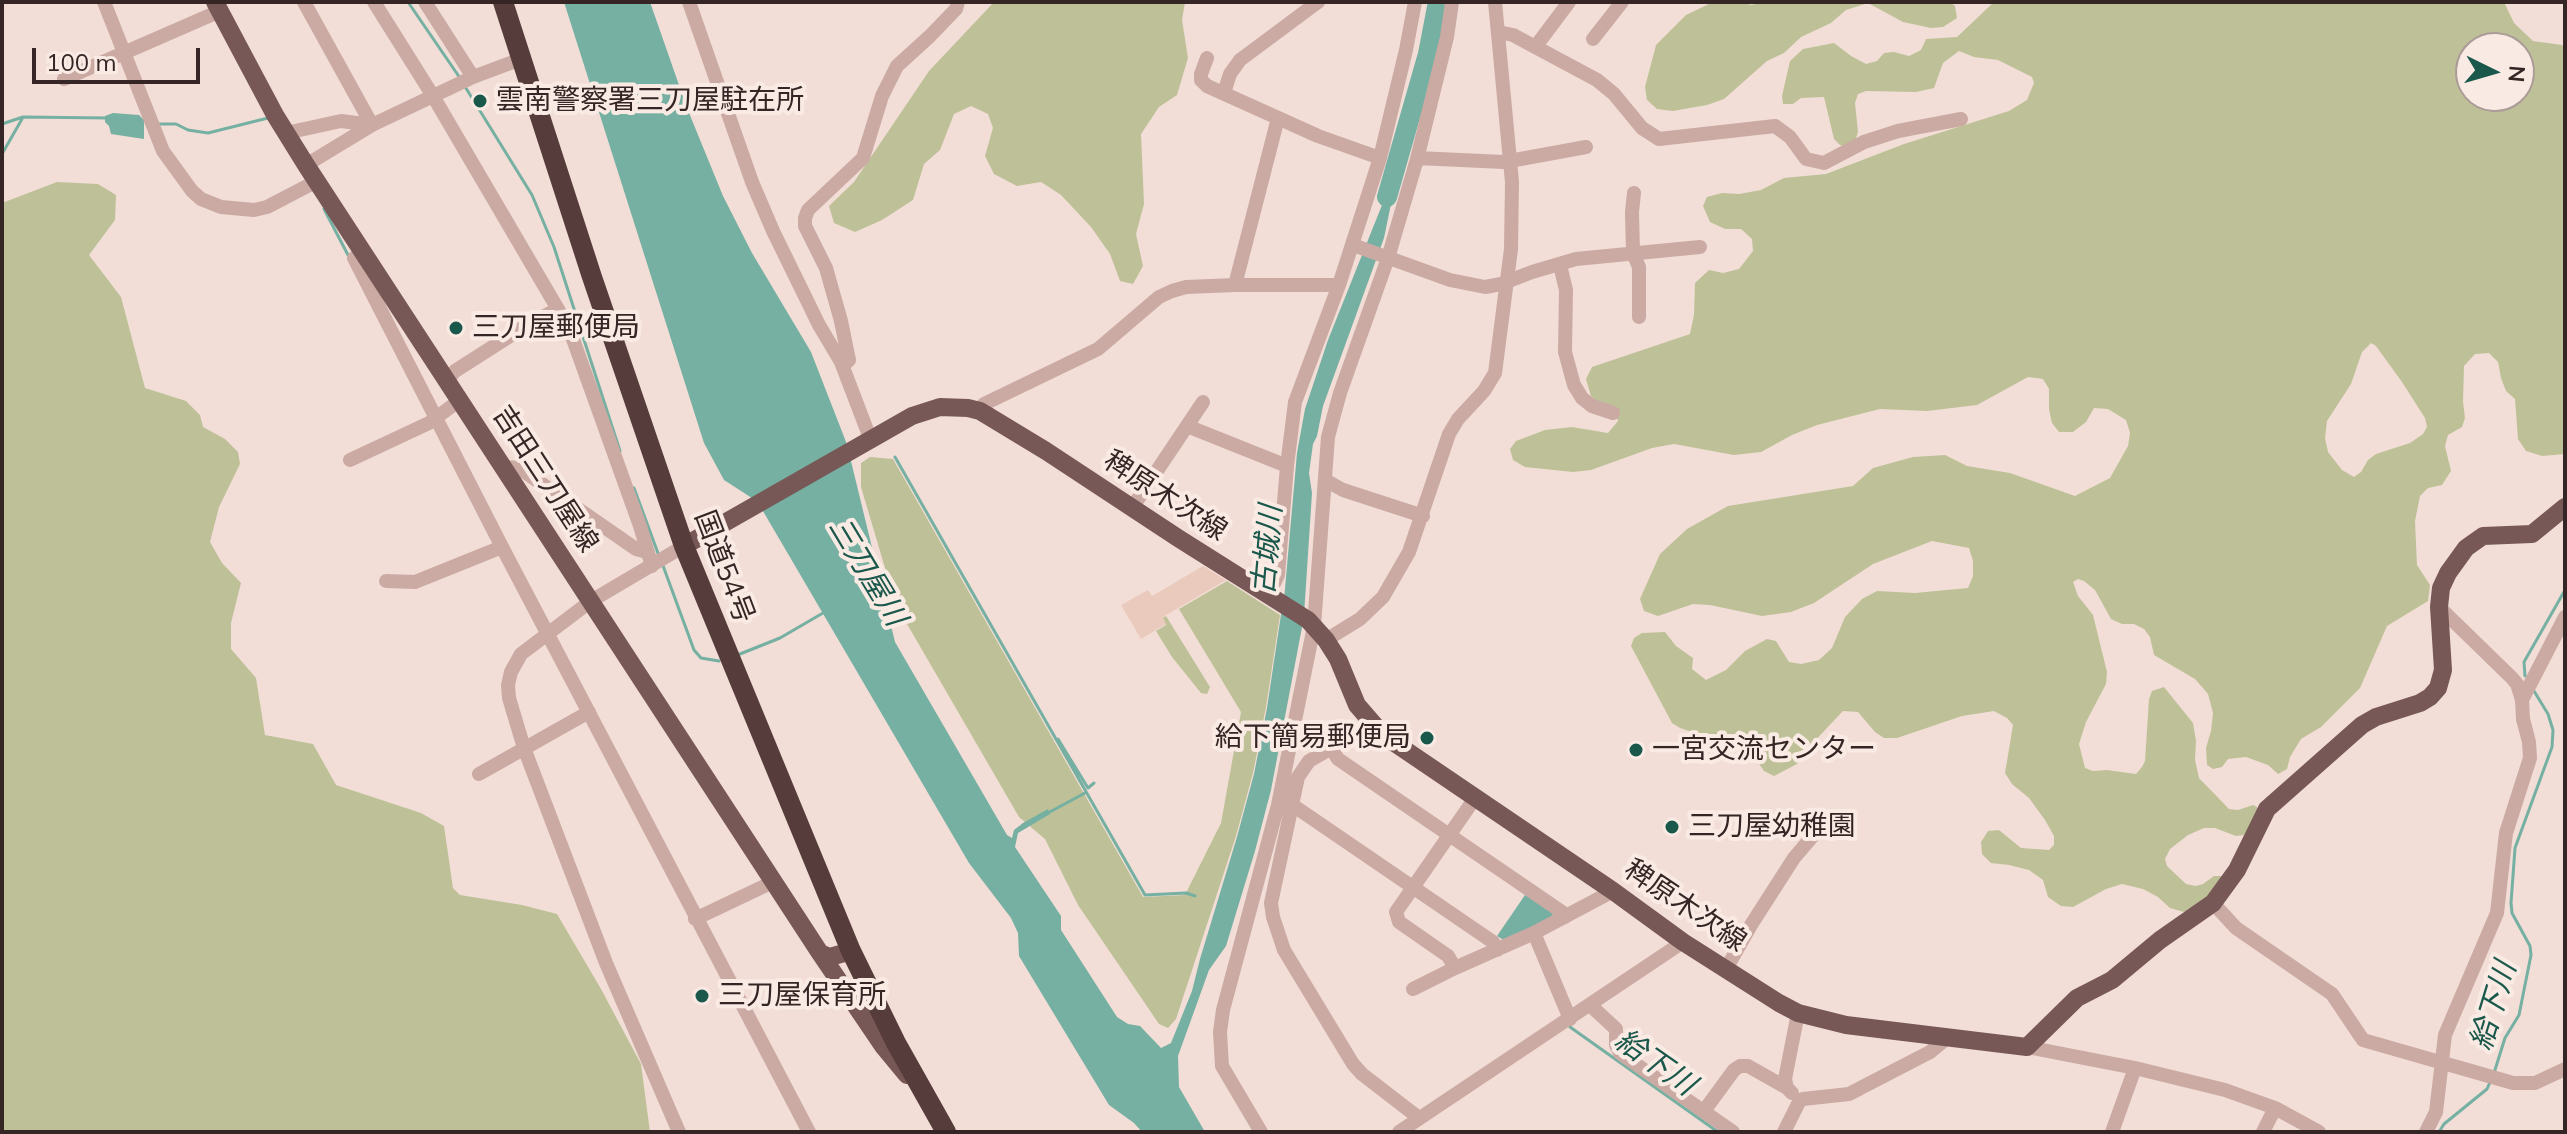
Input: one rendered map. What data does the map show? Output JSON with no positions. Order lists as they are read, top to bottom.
{
  "streets": {
    "highway": ["国道54号"],
    "main road": ["吉田三刀屋線", "稗原木次線"]
  },
  "crossings": [
    ["吉田三刀屋線", "国道54号"],
    ["稗原木次線", "国道54号"]
  ],
  "water": ["古城川", "三刀屋川", "給下川"],
  "places": [
    "雲南警察署三刀屋駐在所",
    "三刀屋郵便局",
    "給下簡易郵便局",
    "一宮交流センター",
    "三刀屋幼稚園",
    "三刀屋保育所"
  ],
  "scale_bar": "100 m",
  "north": "right"
}
